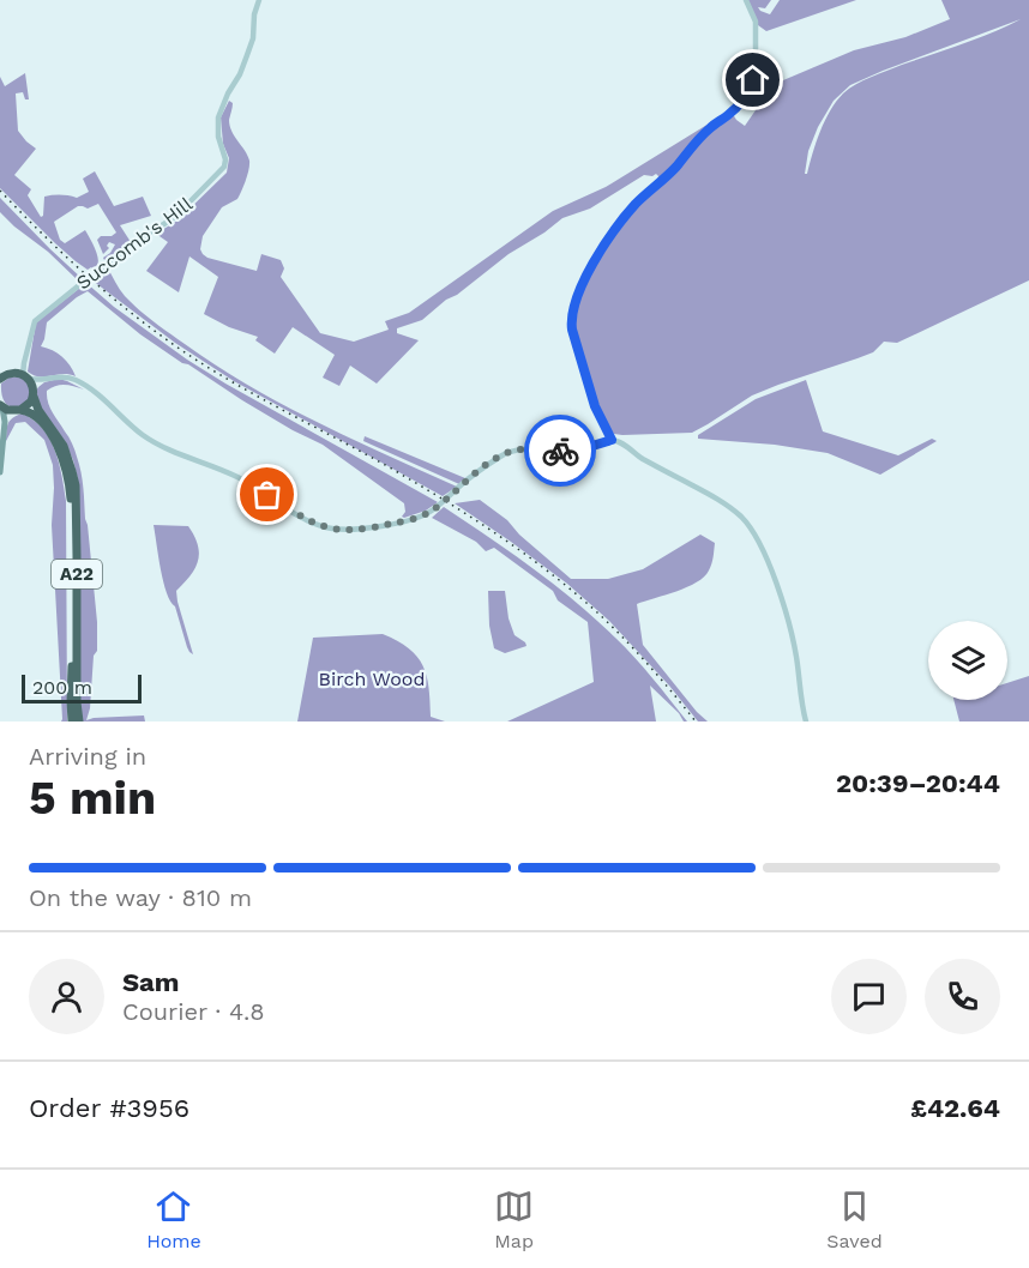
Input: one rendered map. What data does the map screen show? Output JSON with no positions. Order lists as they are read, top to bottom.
{
  "streets": {
    "highway": ["A22"],
    "street": ["Succomb's Hill"]
  },
  "parks": ["Birch Wood"],
  "scale_bar": "200 m",
  "page": {
    "scale": "200 m",
    "heading": ["5 min", "Arriving in", "20:39–20:44"],
    "panel": [
      "Sam",
      "Courier · 4.8",
      "Order #3956",
      "£42.64"
    ],
    "bar": "On the way · 810 m",
    "tabs": ["Home", "Map", "Saved"]
  }
}
